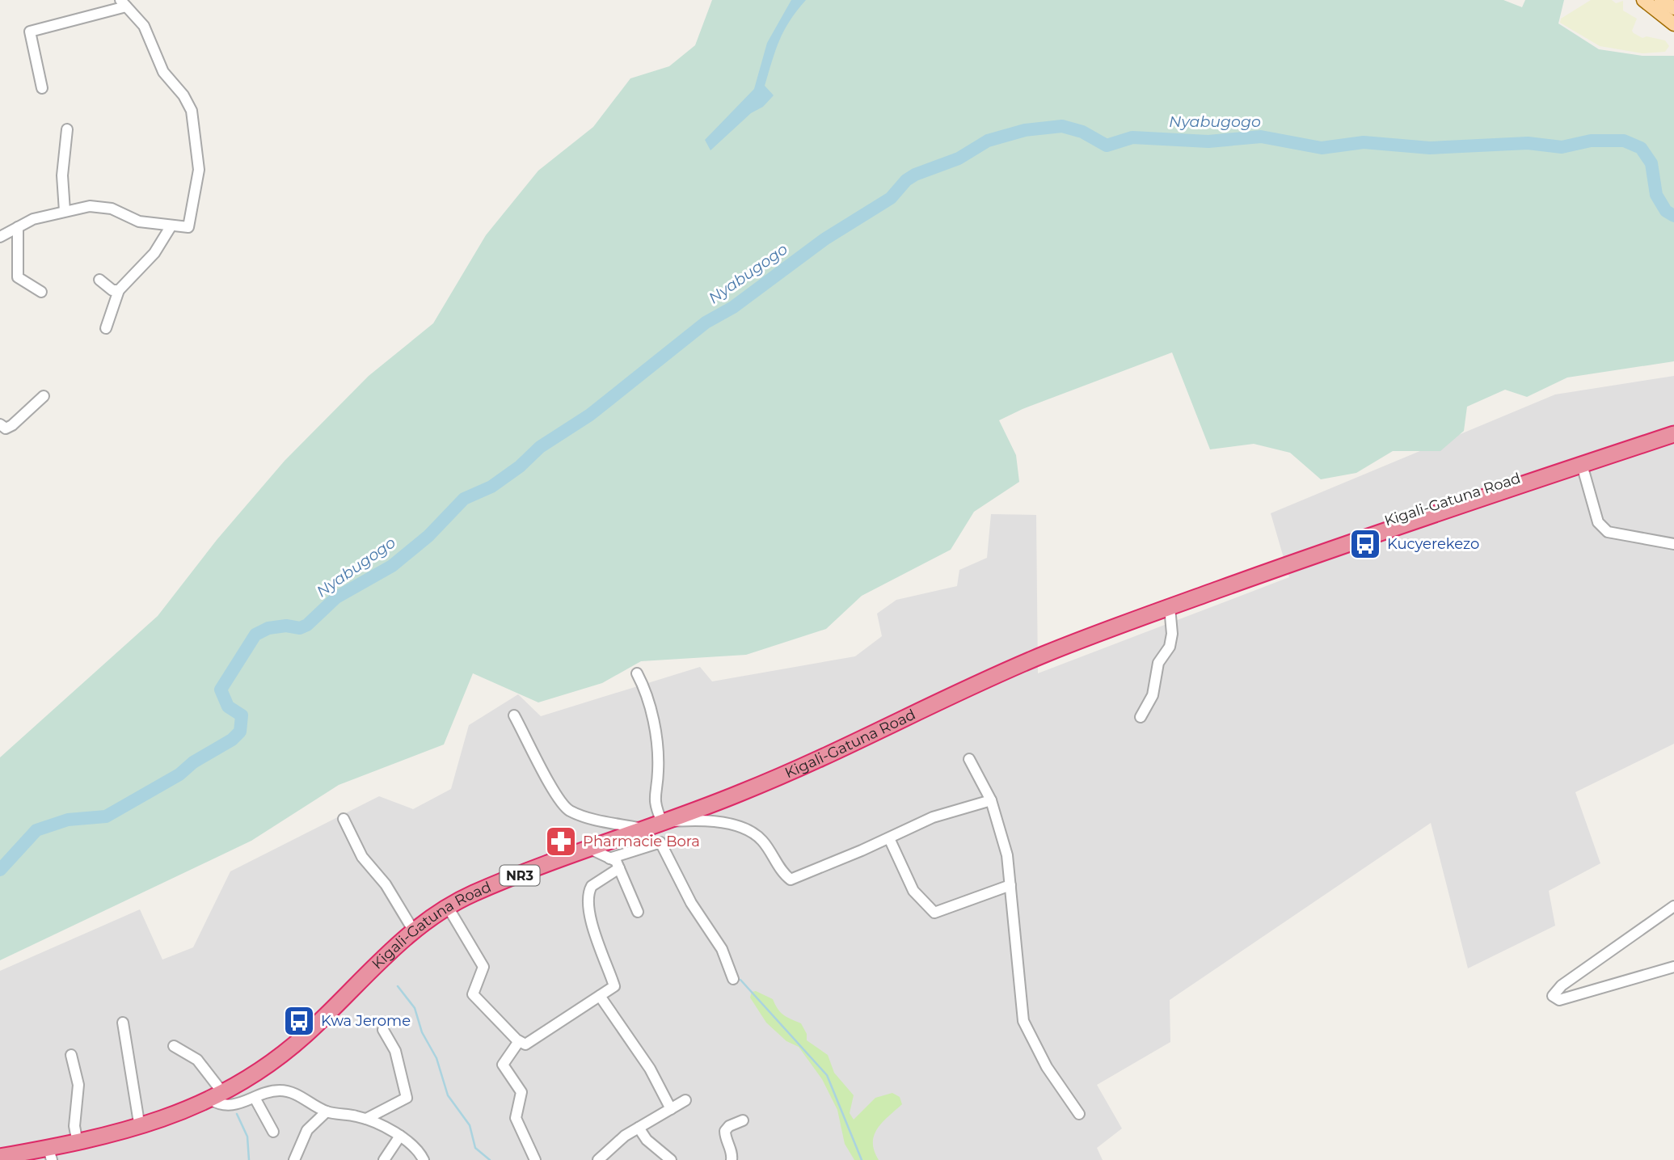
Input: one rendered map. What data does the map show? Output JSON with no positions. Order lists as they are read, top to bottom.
{
  "streets": {
    "highway": ["Kigali-Gatuna Road", "NR3"]
  },
  "water": ["Nyabugogo"],
  "places": {
    "bus stop": ["Kucyerekezo", "Kwa Jerome"],
    "pharmacy": ["Pharmacie Bora"]
  }
}
